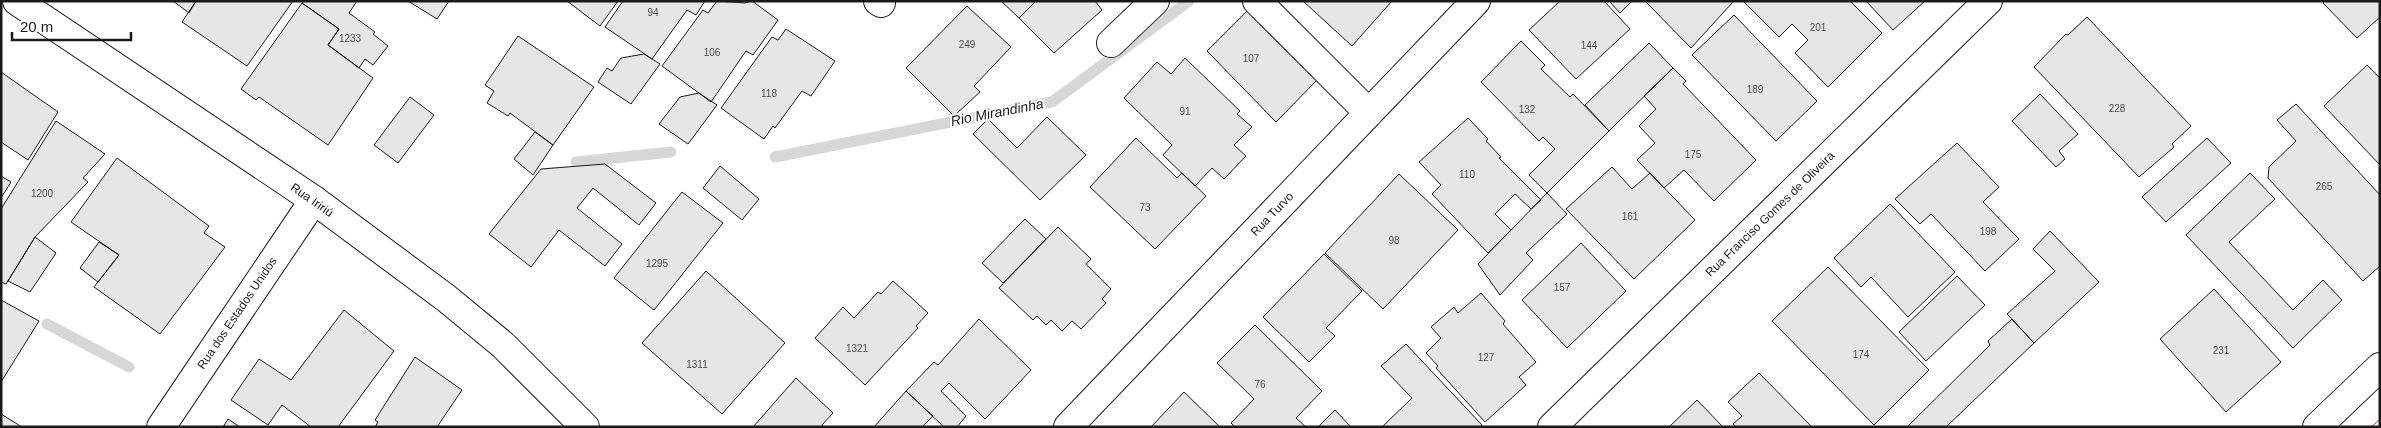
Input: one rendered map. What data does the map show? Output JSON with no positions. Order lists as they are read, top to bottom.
{
  "streets": {
    "street": [
      "Rua Iririú",
      "Rua Turvo",
      "Rua Franciso Gomes de Oliveira",
      "Rua dos Estados Unidos"
    ]
  },
  "crossings": [
    ["Rua Iririú", "Rua dos Estados Unidos"]
  ],
  "water": ["Rio Mirandinha"],
  "house_numbers": [
    "94",
    "201",
    "1233",
    "249",
    "144",
    "106",
    "107",
    "189",
    "118",
    "228",
    "132",
    "91",
    "175",
    "110",
    "265",
    "1200",
    "73",
    "161",
    "198",
    "98",
    "1295",
    "157",
    "1321",
    "231",
    "174",
    "127",
    "1311",
    "76"
  ],
  "scale_bar": "20 m"
}
